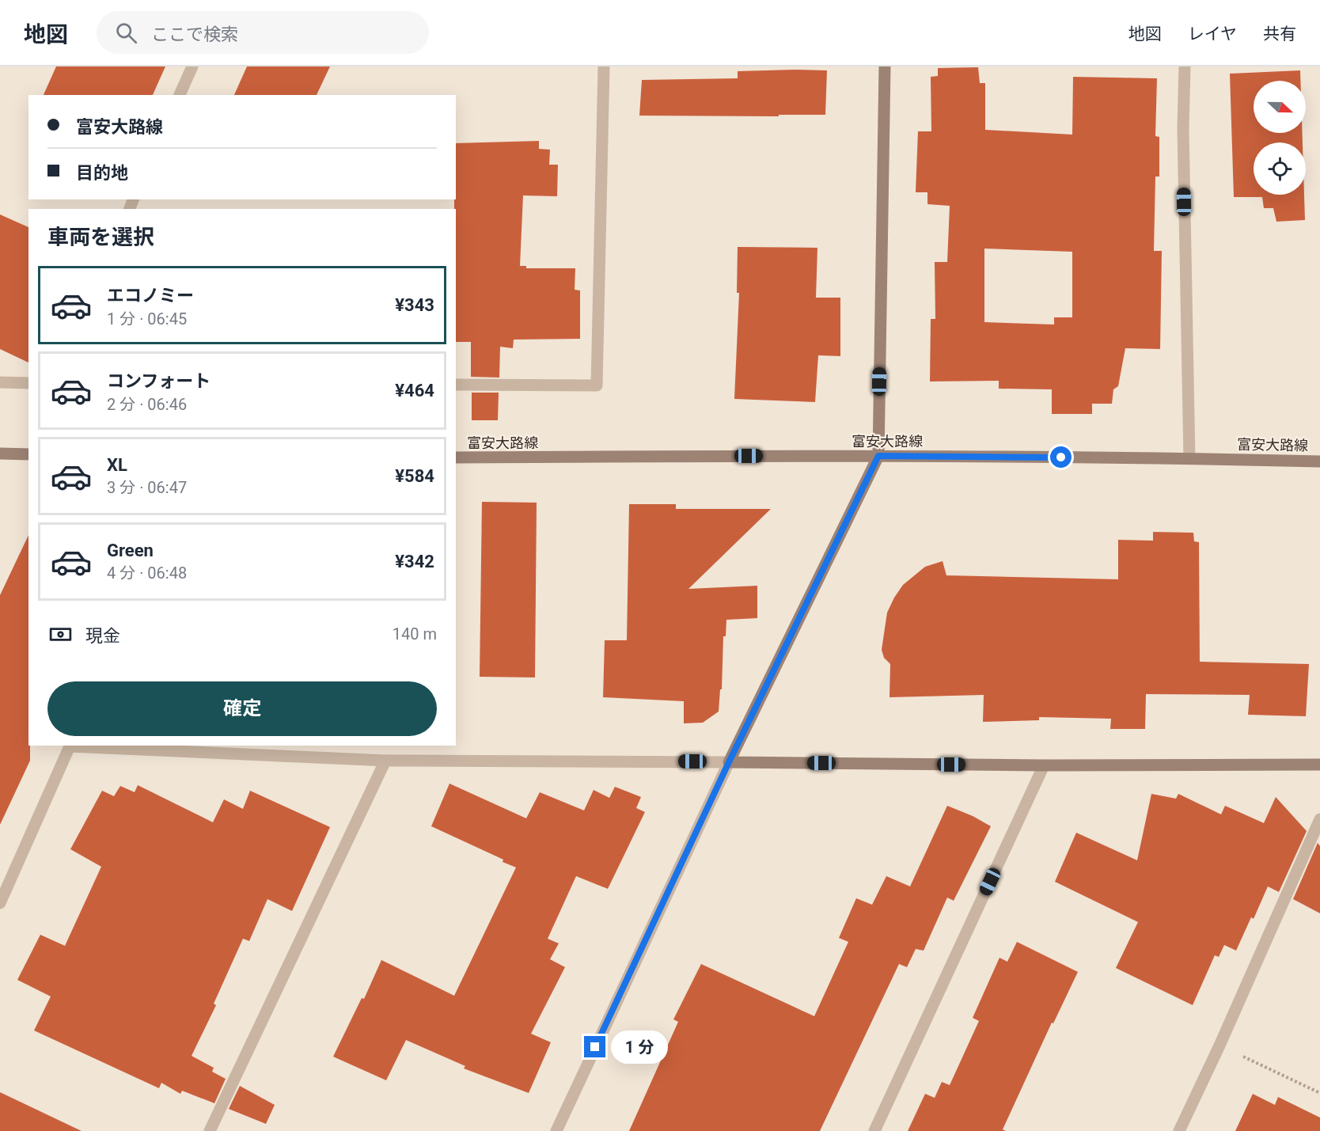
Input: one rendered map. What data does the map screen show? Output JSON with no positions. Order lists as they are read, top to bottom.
{
  "streets": {
    "street": ["富安大路線"]
  },
  "north": "right",
  "page": {
    "header": "地図",
    "search": "ここで検索",
    "nav": ["地図", "レイヤ", "共有"],
    "banner": ["富安大路線", "目的地"],
    "heading": "車両を選択",
    "list": [
      {
        "name": "エコノミー",
        "note": "1 分 · 06:45",
        "value": "¥343"
      },
      {
        "name": "コンフォート",
        "note": "2 分 · 06:46",
        "value": "¥464"
      },
      {
        "name": "XL",
        "note": "3 分 · 06:47",
        "value": "¥584"
      },
      {
        "name": "Green",
        "note": "4 分 · 06:48",
        "value": "¥342"
      }
    ],
    "pay": ["現金", "140 m"],
    "buttons": "確定",
    "bubble": "1 分"
  }
}
